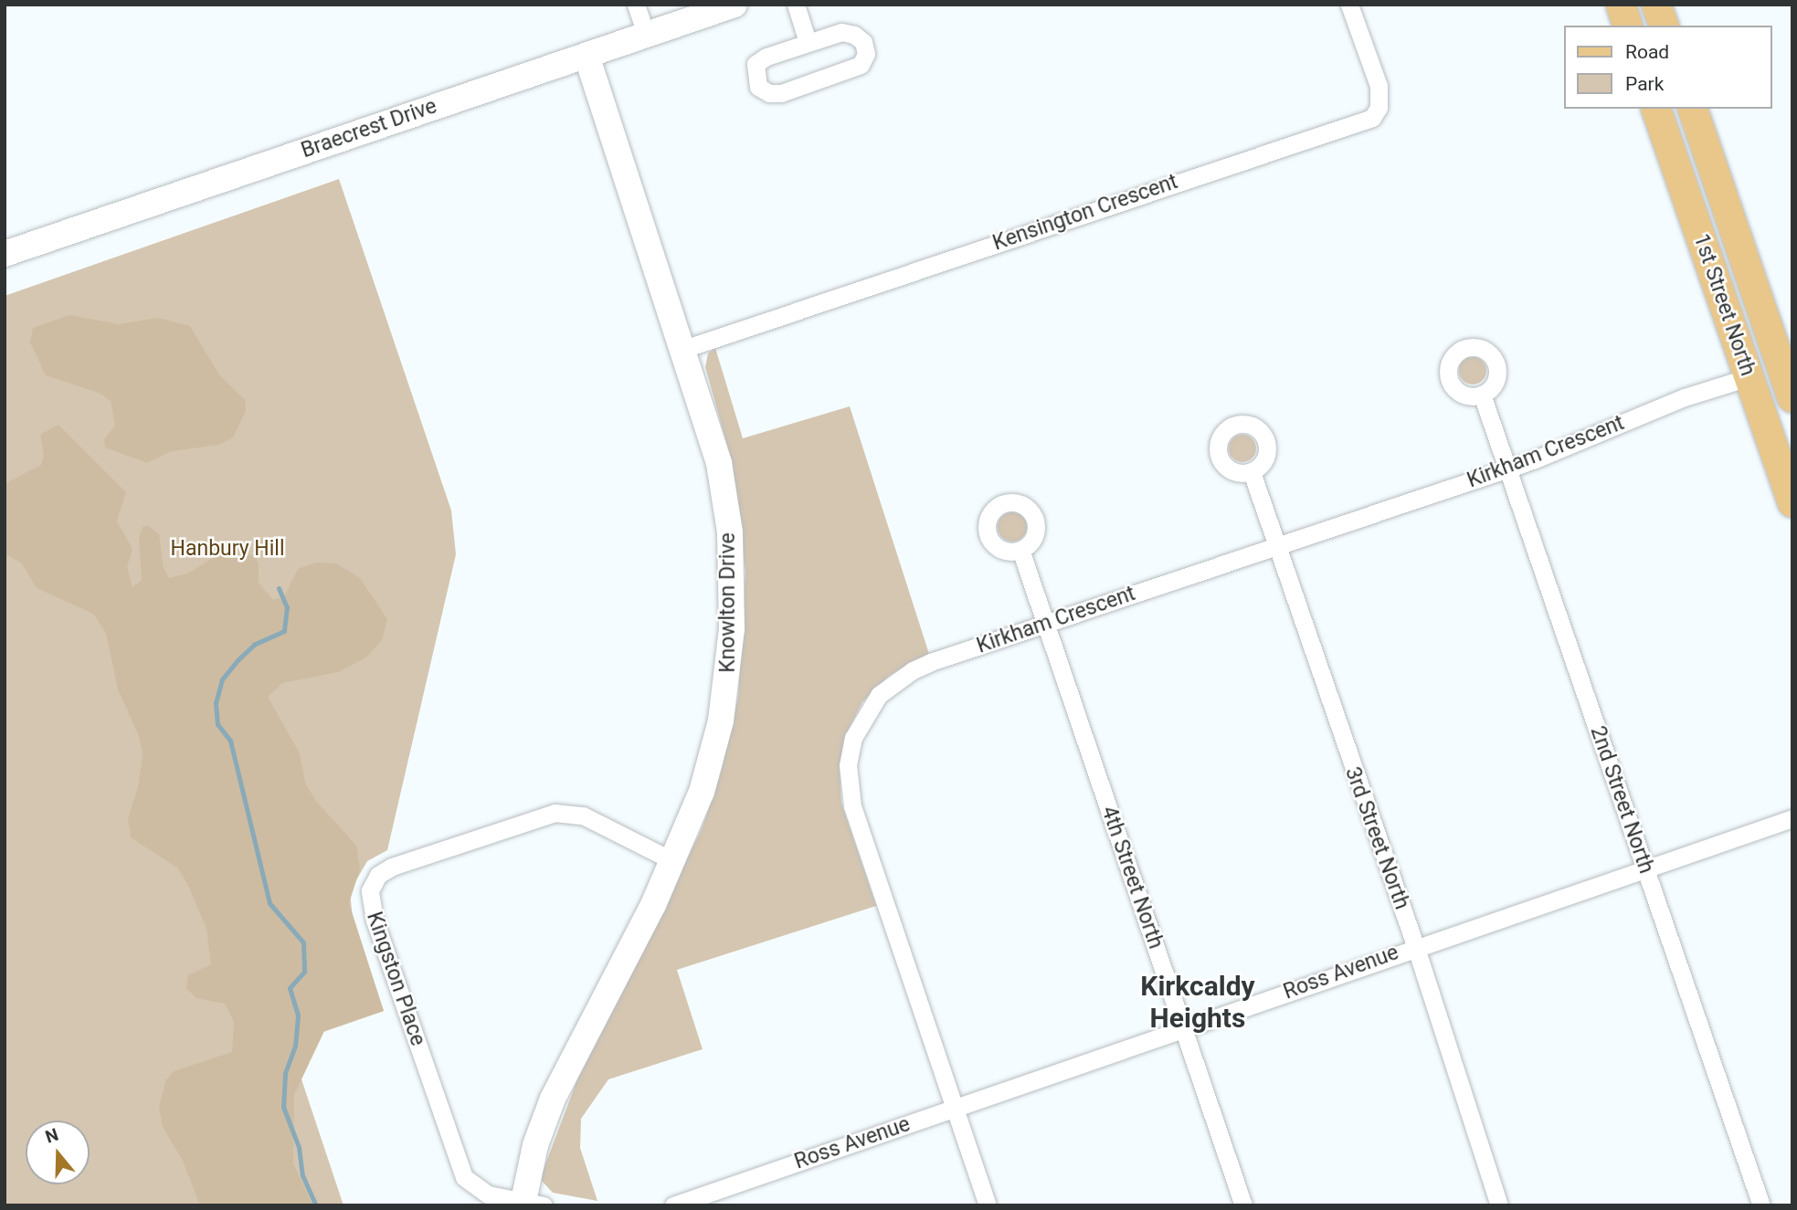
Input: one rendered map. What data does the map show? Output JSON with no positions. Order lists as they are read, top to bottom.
{
  "streets": {
    "main road": ["1st Street North"],
    "street": [
      "Braecrest Drive",
      "Kensington Crescent",
      "Kirkham Crescent",
      "Knowlton Drive",
      "2nd Street North",
      "3rd Street North",
      "4th Street North",
      "Ross Avenue",
      "Kingston Place"
    ]
  },
  "crossings": [
    ["Braecrest Drive", "Knowlton Drive"],
    ["Kensington Crescent", "Knowlton Drive"],
    ["1st Street North", "Kirkham Crescent"],
    ["Kirkham Crescent", "2nd Street North"],
    ["Kirkham Crescent", "3rd Street North"],
    ["Kirkham Crescent", "4th Street North"],
    ["Kirkham Crescent", "Ross Avenue"],
    ["Knowlton Drive", "Kingston Place"],
    ["2nd Street North", "Ross Avenue"],
    ["3rd Street North", "Ross Avenue"],
    ["4th Street North", "Ross Avenue"]
  ],
  "districts": ["Kirkcaldy Heights"],
  "parks": ["Hanbury Hill"],
  "legend": ["Road", "Park"],
  "north": "top"
}
